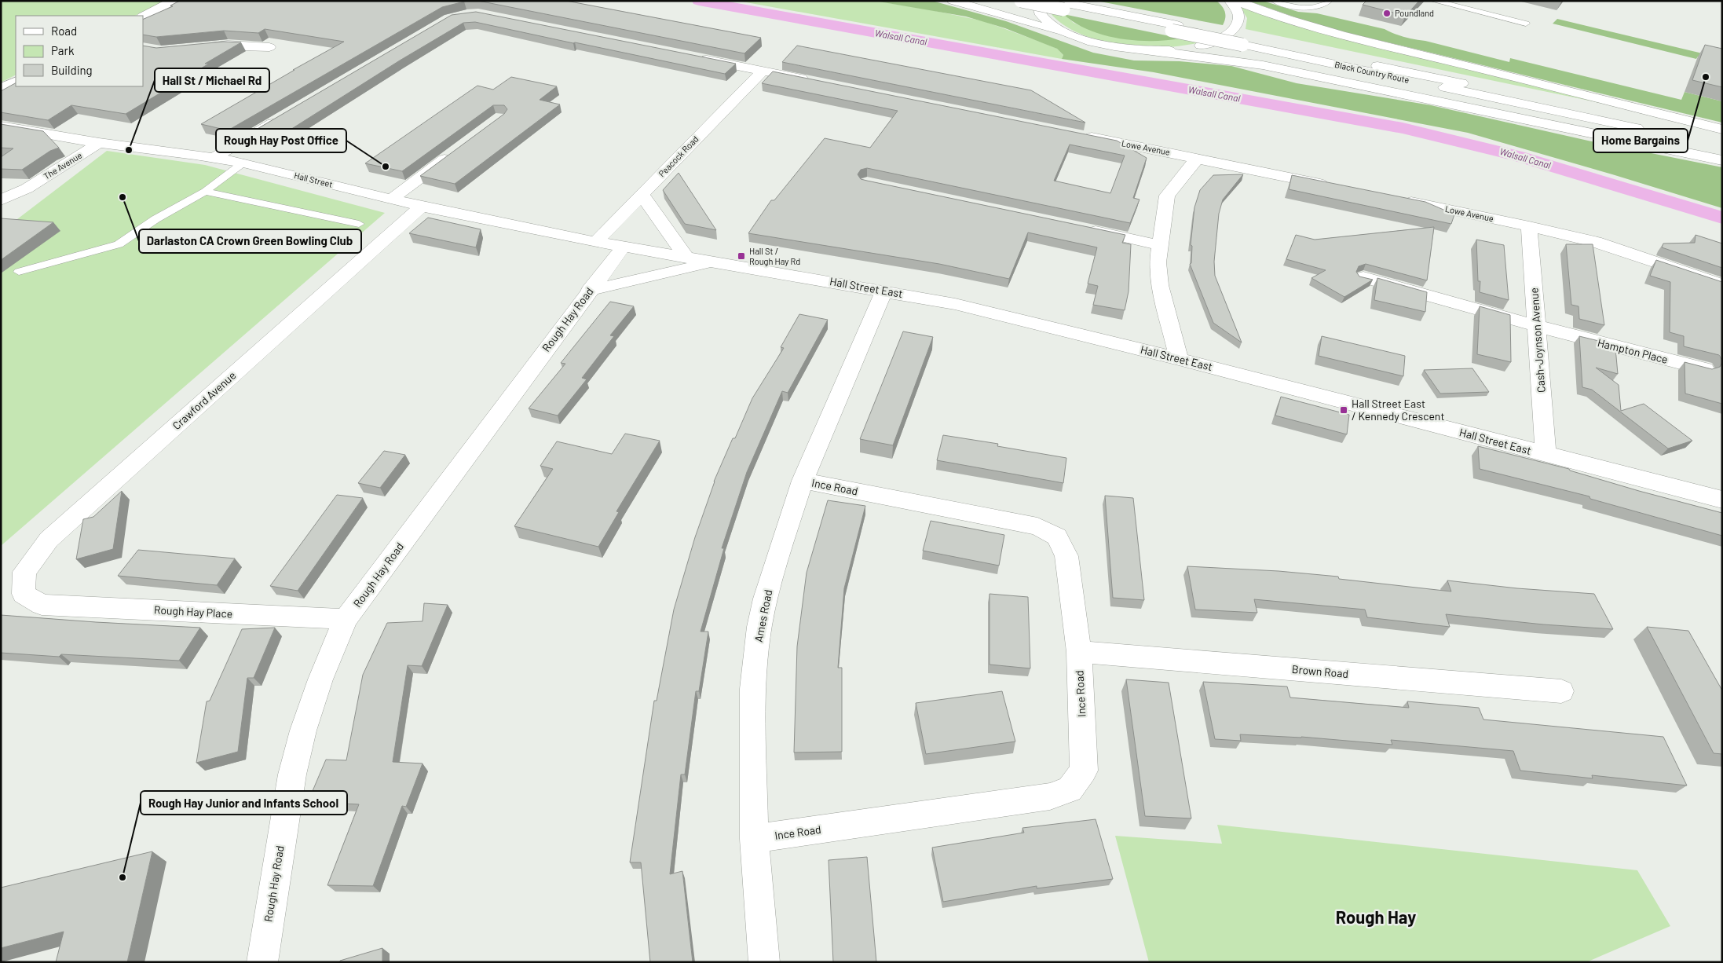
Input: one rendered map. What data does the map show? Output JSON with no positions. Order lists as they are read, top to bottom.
{
  "streets": {
    "main road": [
      "Black Country Route",
      "Lowe Avenue",
      "Peacock Road",
      "The Avenue",
      "Hall Street",
      "Hall Street East",
      "Rough Hay Road",
      "Cash-Joynson Avenue",
      "Hampton Place",
      "Crawford Avenue",
      "Ince Road",
      "Rough Hay Place",
      "Ames Road",
      "Brown Road"
    ]
  },
  "crossings": [
    ["Lowe Avenue", "Cash-Joynson Avenue"],
    ["Peacock Road", "Hall Street"],
    ["The Avenue", "Hall Street"],
    ["Hall Street", "Hall Street East"],
    ["Hall Street", "Rough Hay Road"],
    ["Hall Street", "Crawford Avenue"],
    ["Hall Street East", "Rough Hay Road"],
    ["Hall Street East", "Cash-Joynson Avenue"],
    ["Hall Street East", "Ames Road"],
    ["Rough Hay Road", "Rough Hay Place"],
    ["Cash-Joynson Avenue", "Hampton Place"],
    ["Crawford Avenue", "Rough Hay Place"],
    ["Ince Road", "Ames Road"],
    ["Ince Road", "Brown Road"]
  ],
  "districts": ["Rough Hay"],
  "water": ["Walsall Canal"],
  "places": {
    "other": [
      "Poundland",
      "Home Bargains",
      "Hall St / Michael Rd",
      "Rough Hay Post Office",
      "Darlaston CA Crown Green Bowling Club",
      "Rough Hay Junior and Infants School"
    ],
    "transit": ["Hall St / Rough Hay Rd", "Hall Street East / Kennedy Crescent"]
  },
  "legend": ["Road", "Park", "Building"]
}
